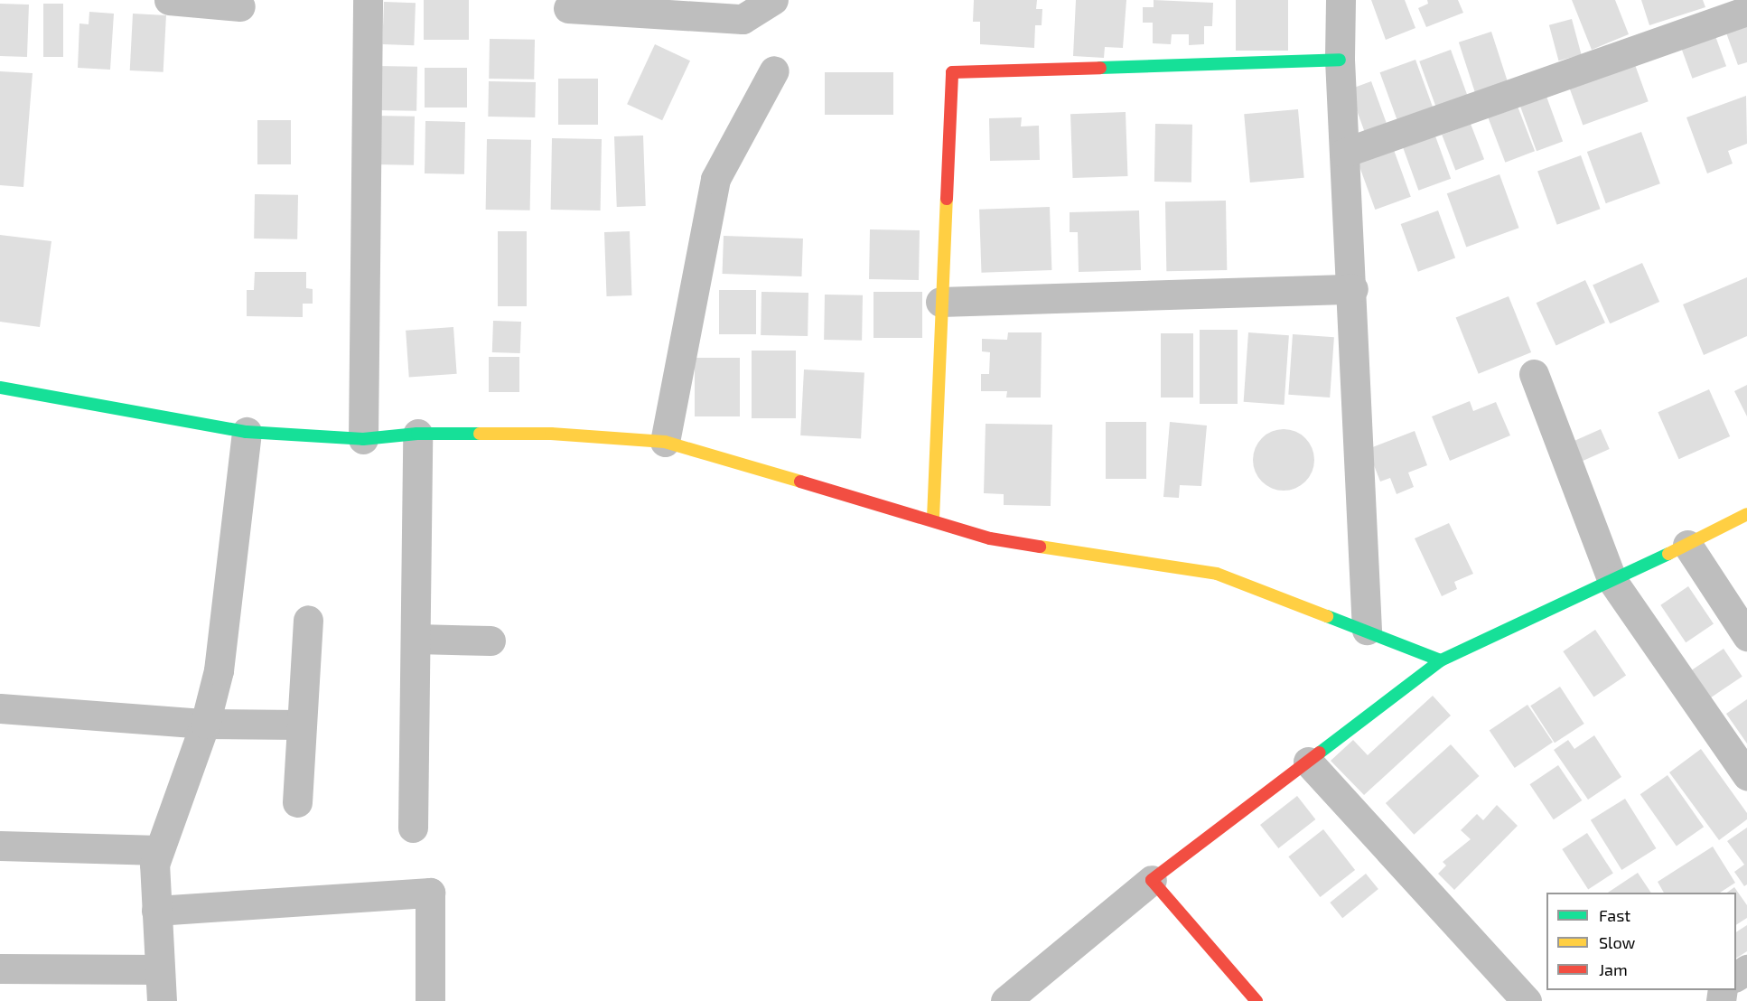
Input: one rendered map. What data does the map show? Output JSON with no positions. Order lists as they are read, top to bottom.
{
  "legend": ["Fast", "Slow", "Jam"]
}
